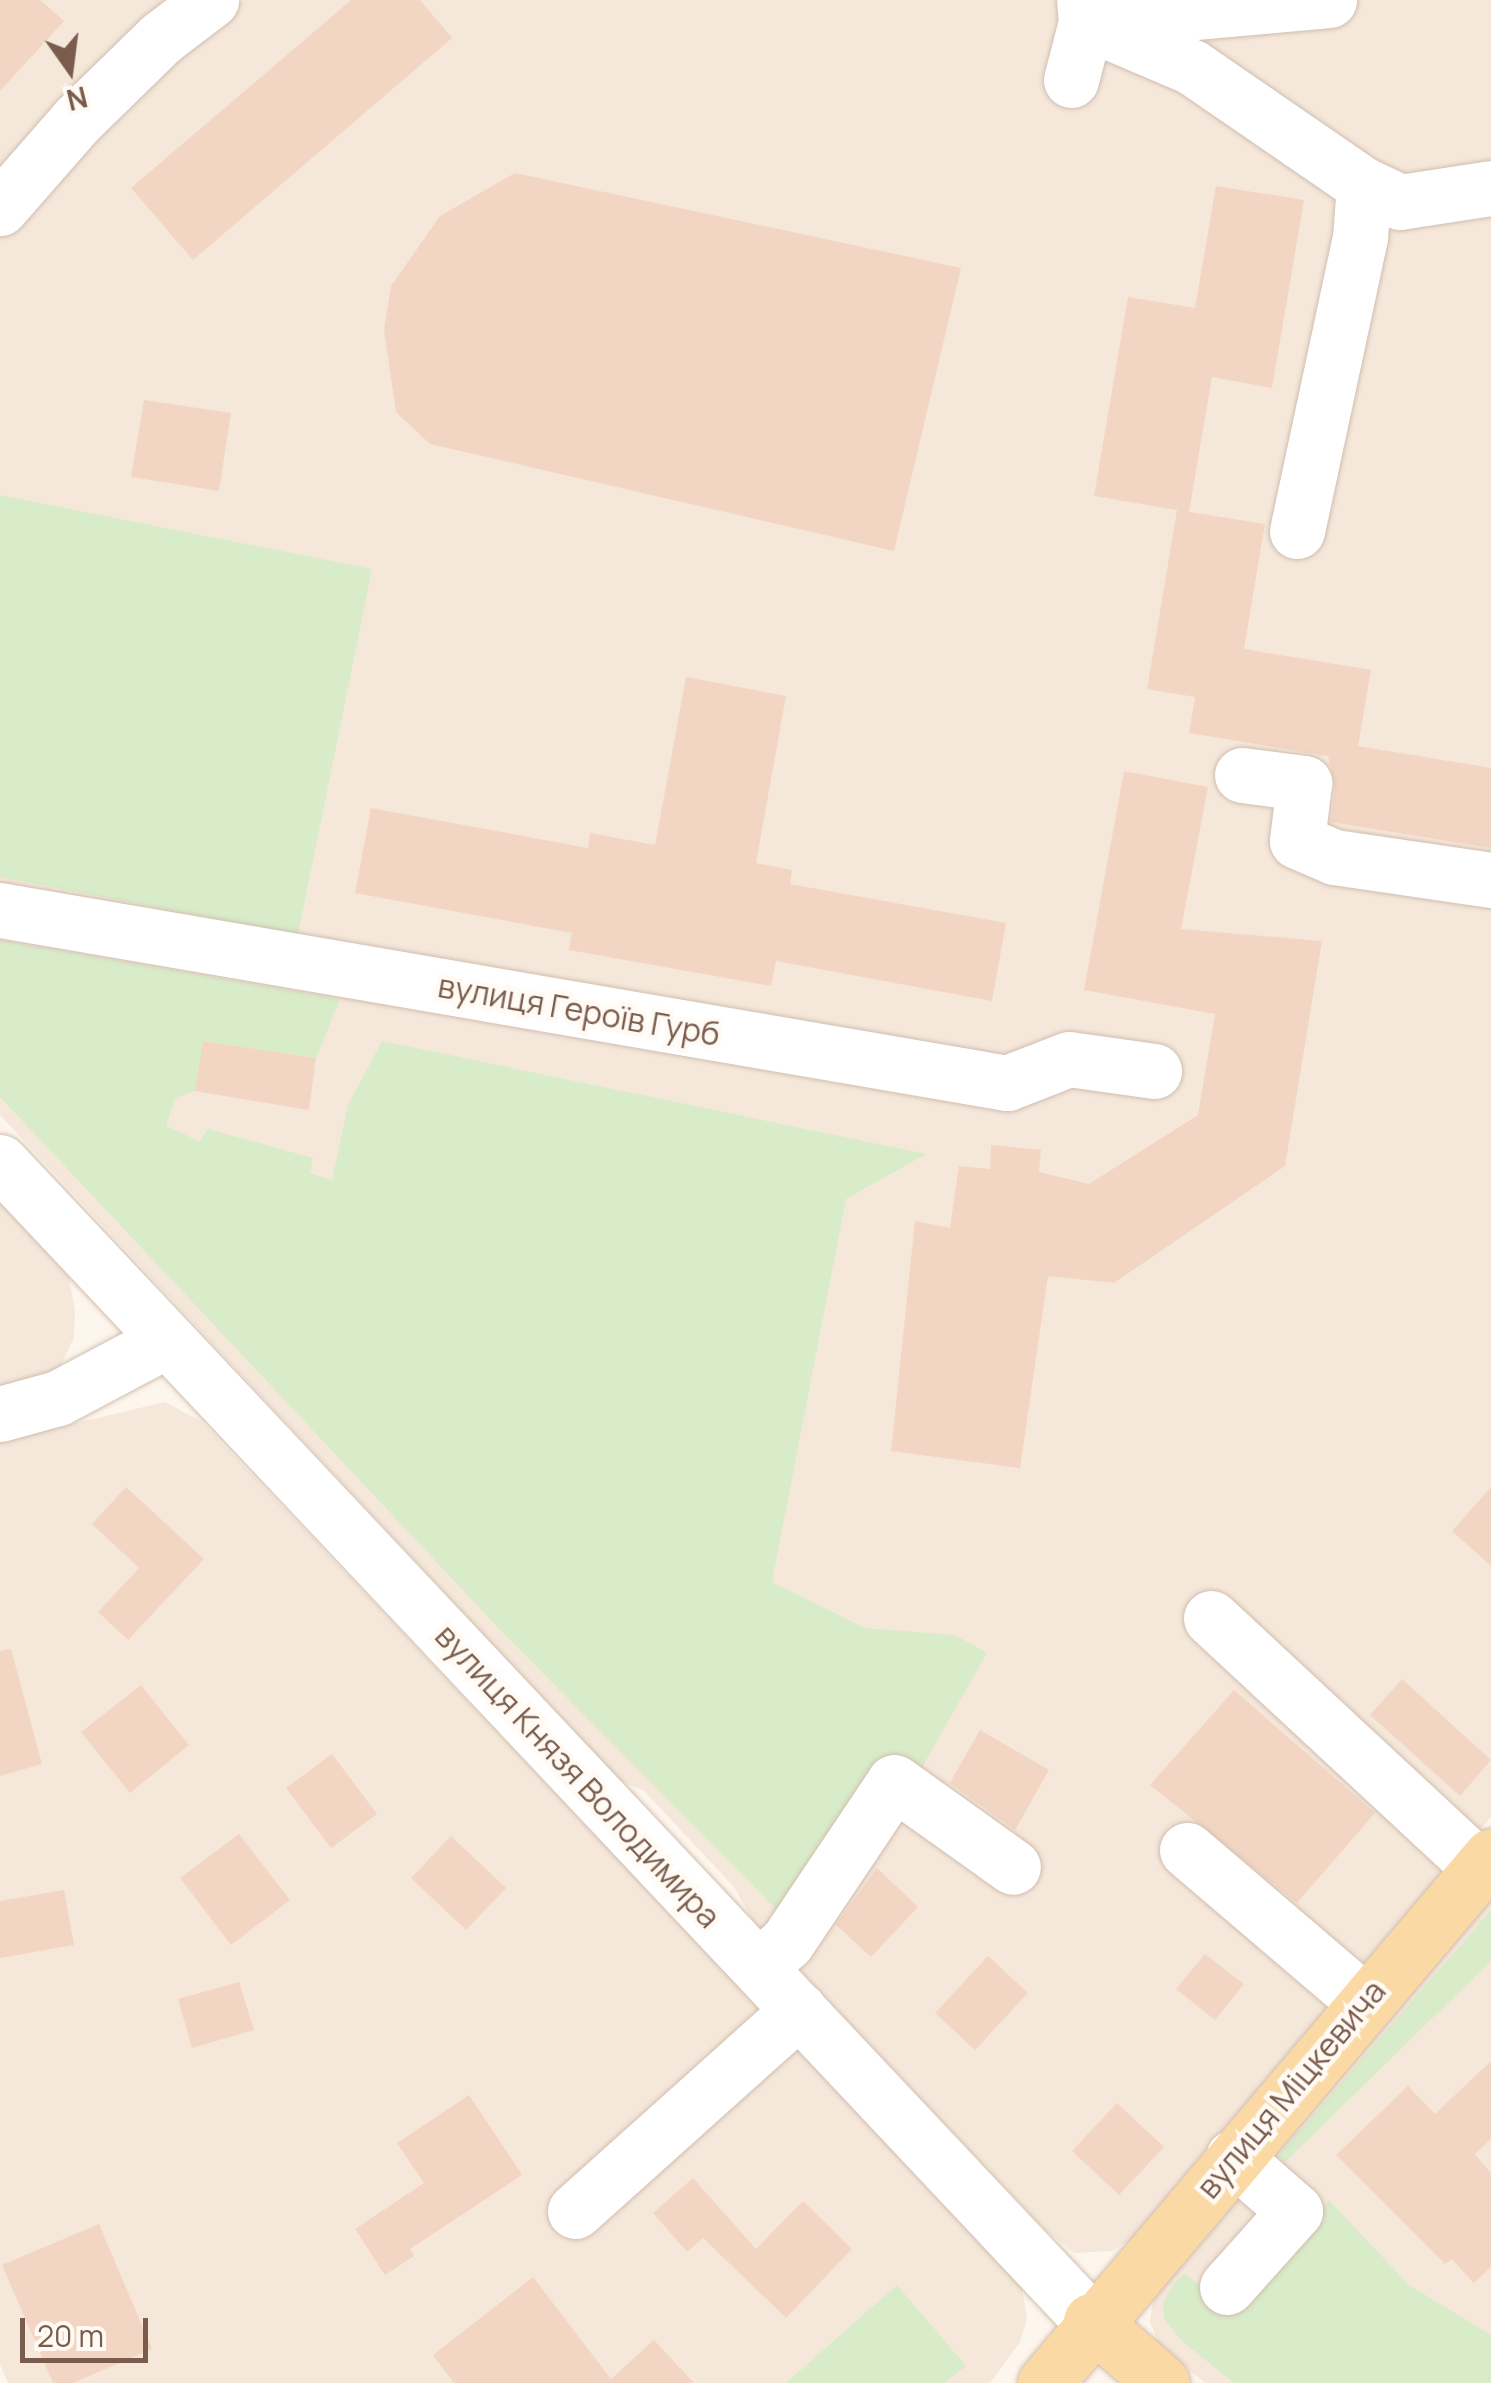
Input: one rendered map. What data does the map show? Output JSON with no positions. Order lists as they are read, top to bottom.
{
  "streets": {
    "main road": ["вулиця Князя Володимира", "вулиця Міцкевича"],
    "street": ["вулиця Героїв Гурб"]
  },
  "crossings": [
    ["вулиця Князя Володимира", "вулиця Міцкевича"]
  ],
  "scale_bar": "20 m",
  "north": "bottom"
}
